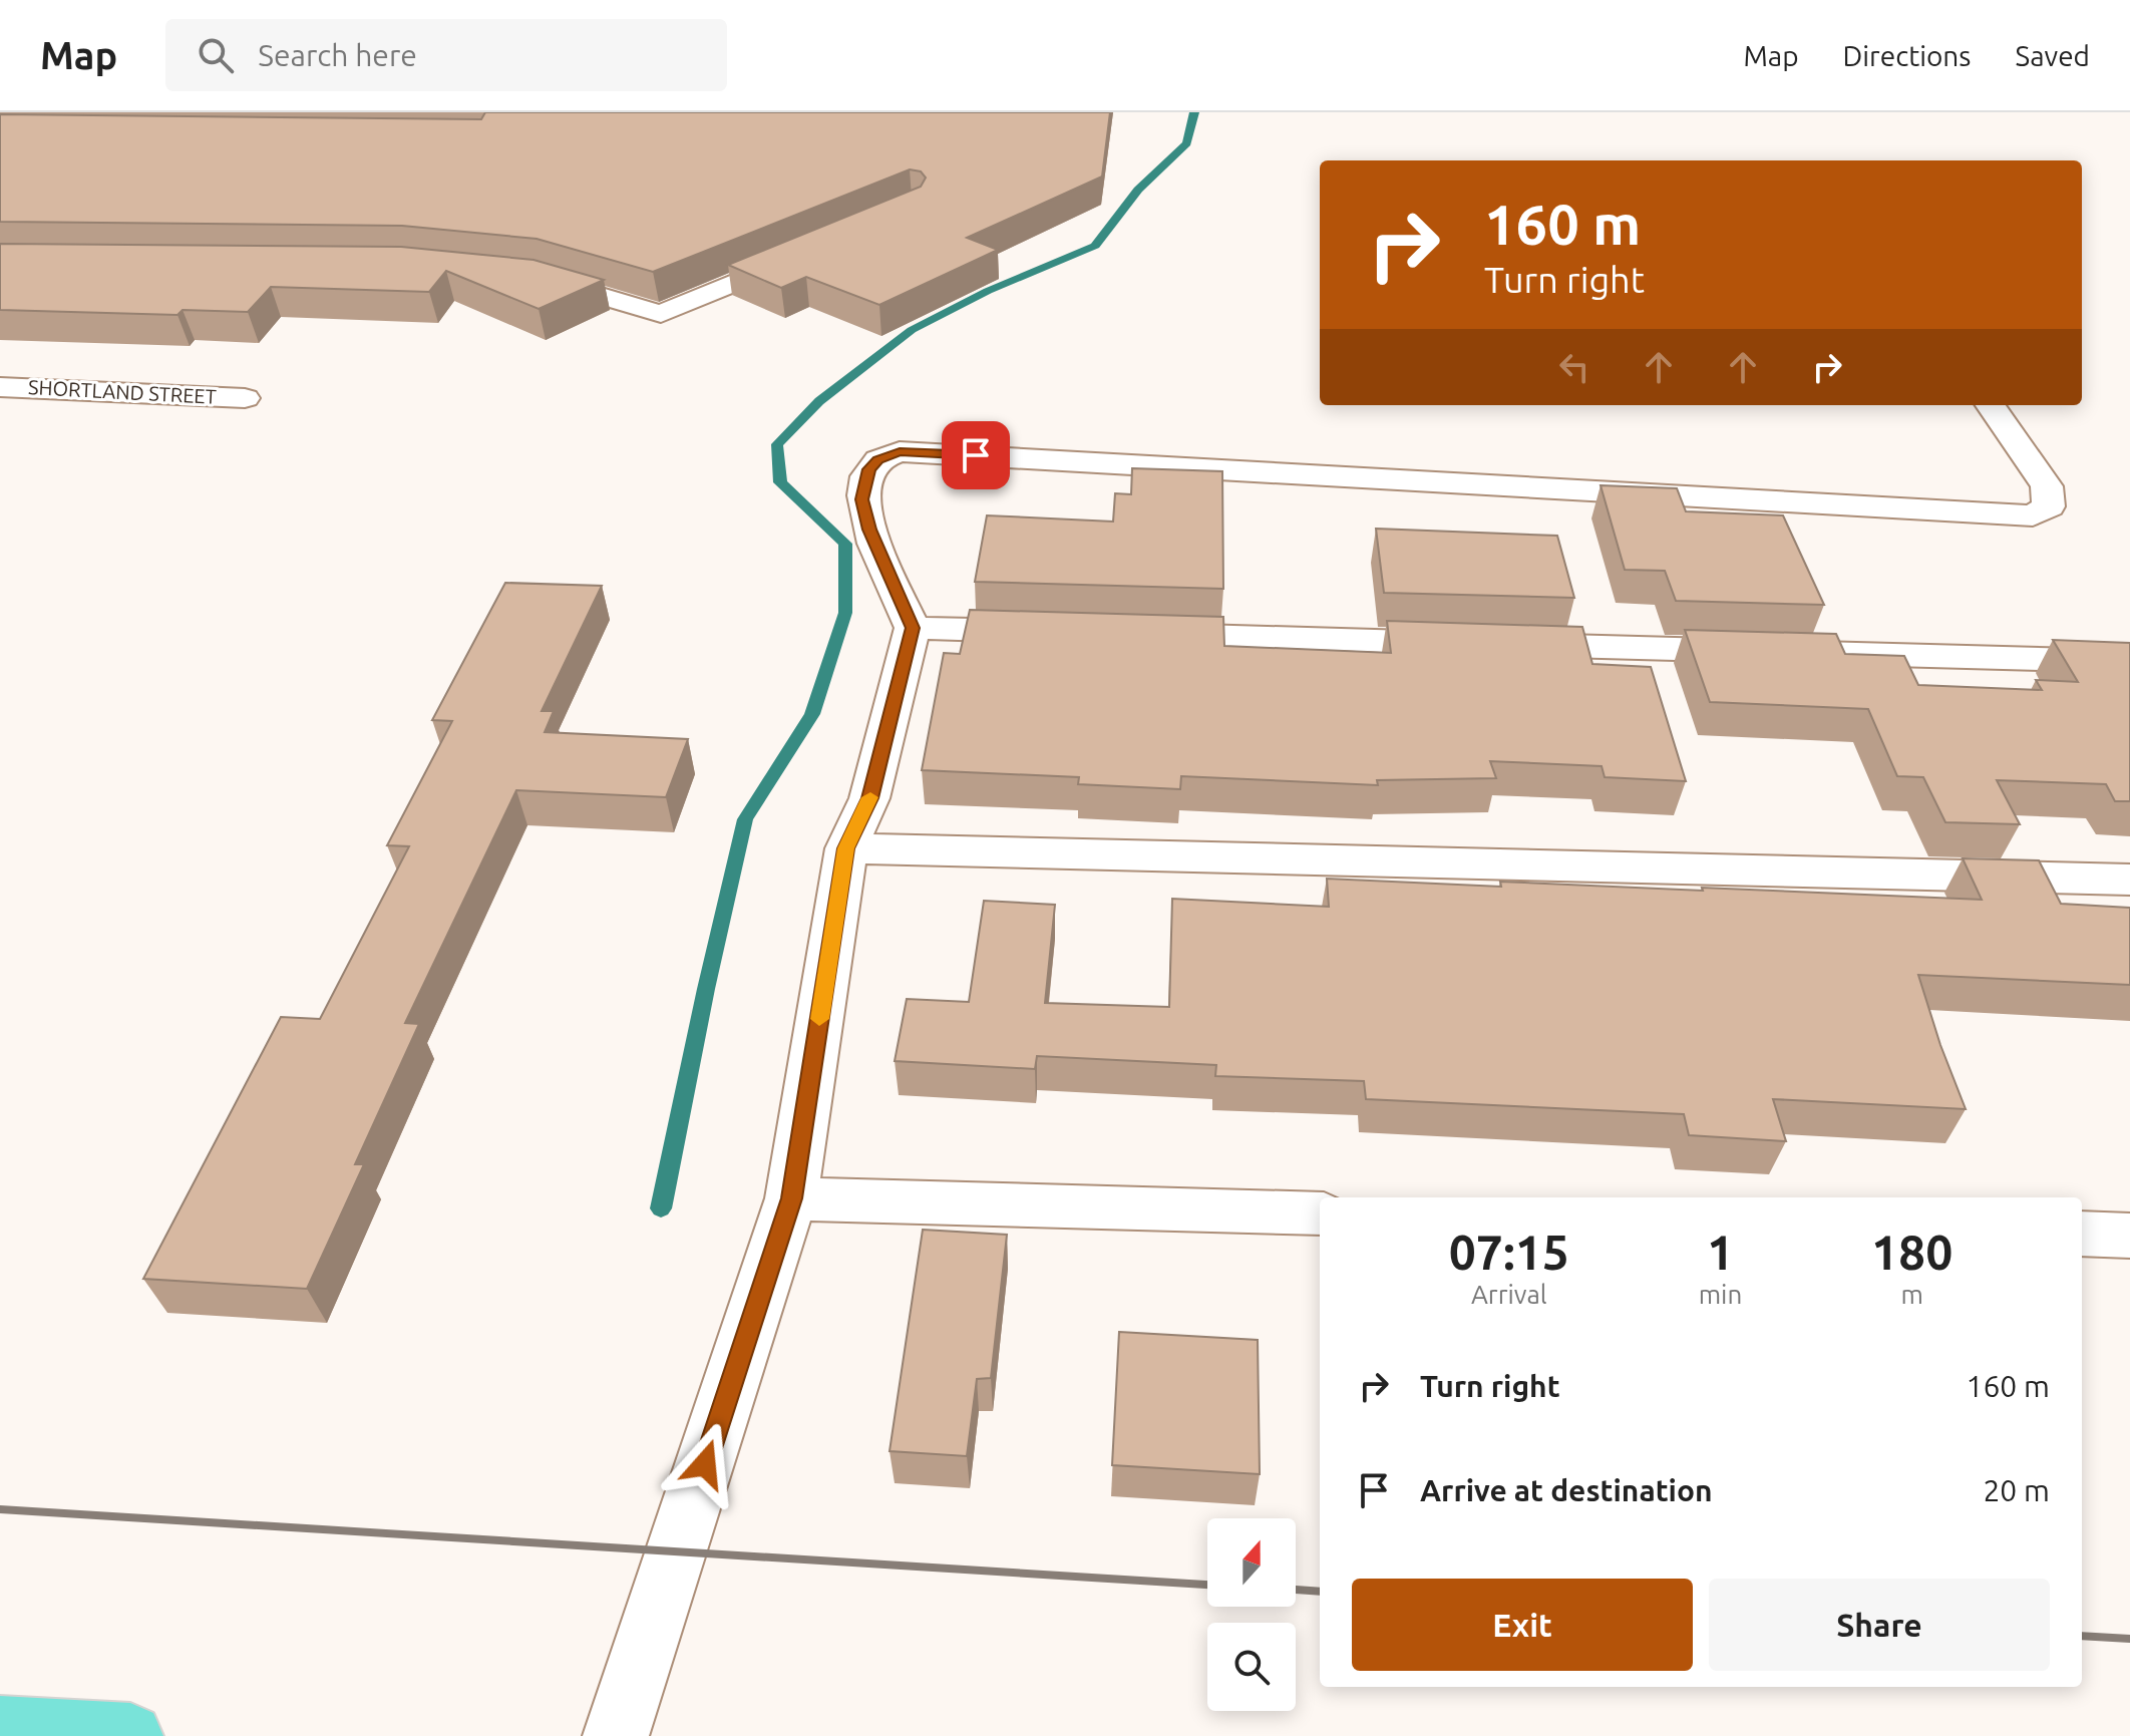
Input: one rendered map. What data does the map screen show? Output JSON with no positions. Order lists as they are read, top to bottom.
{
  "streets": {
    "street": ["SHORTLAND STREET"]
  },
  "north": "top",
  "page": {
    "header": "Map",
    "search": "Search here",
    "nav": ["Map", "Directions", "Saved"],
    "turn": ["160 m", "Turn right"],
    "eta": [
      "07:15",
      "Arrival",
      "1",
      "min",
      "180",
      "m"
    ],
    "list": [
      {
        "name": "Turn right",
        "value": "160 m"
      },
      {
        "name": "Arrive at destination",
        "value": "20 m"
      }
    ],
    "buttons": ["Exit", "Share"]
  }
}
